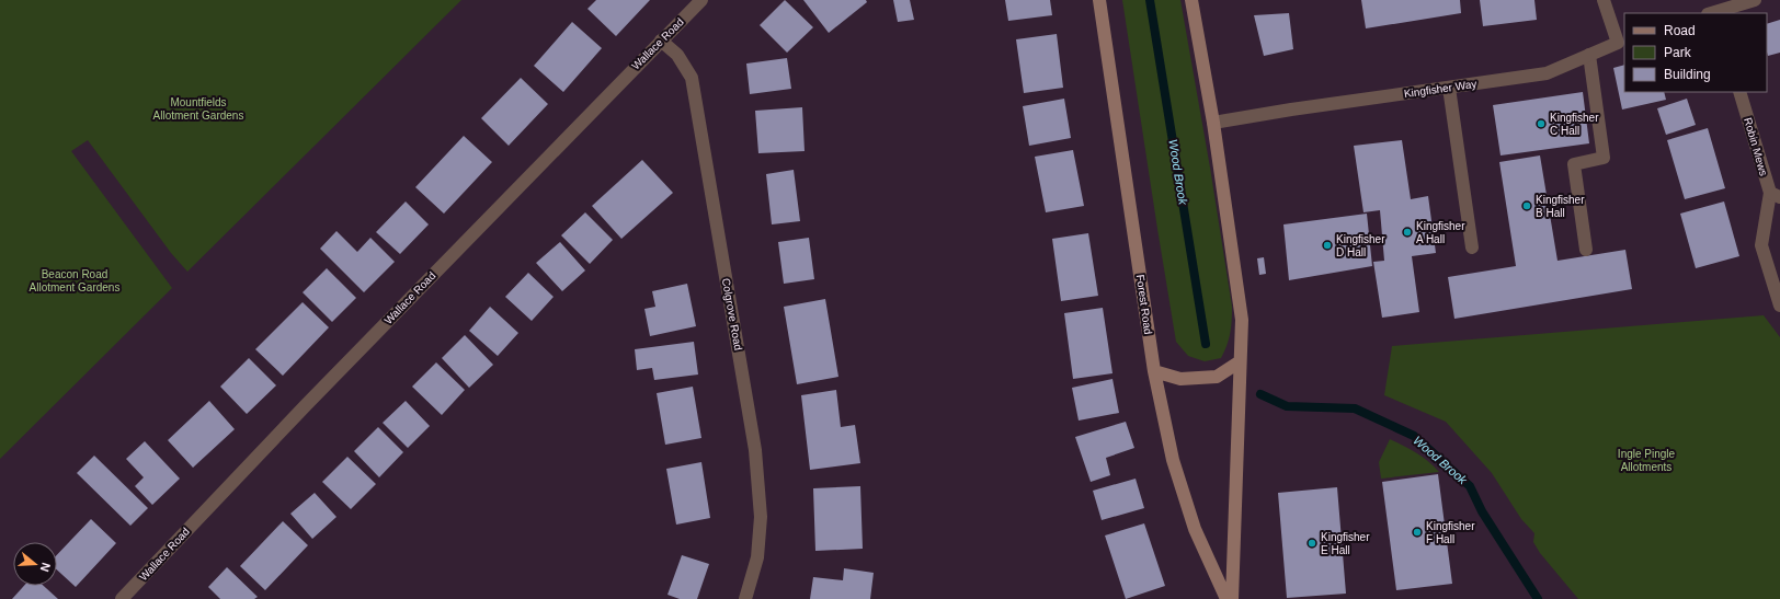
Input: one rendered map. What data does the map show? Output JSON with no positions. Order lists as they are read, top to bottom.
{
  "streets": {
    "main road": ["Forest Road"],
    "street": [
      "Wallace Road",
      "Kingfisher Way",
      "Robin Mews",
      "Colgrove Road"
    ]
  },
  "crossings": [
    ["Wallace Road", "Colgrove Road"]
  ],
  "water": ["Wood Brook"],
  "parks": ["Mountfields Allotment Gardens", "Beacon Road Allotment Gardens", "Ingle Pingle Allotments"],
  "places": [
    "Kingfisher C Hall",
    "Kingfisher B Hall",
    "Kingfisher A Hall",
    "Kingfisher D Hall",
    "Kingfisher F Hall",
    "Kingfisher E Hall"
  ],
  "legend": ["Road", "Park", "Building"],
  "north": "right"
}
